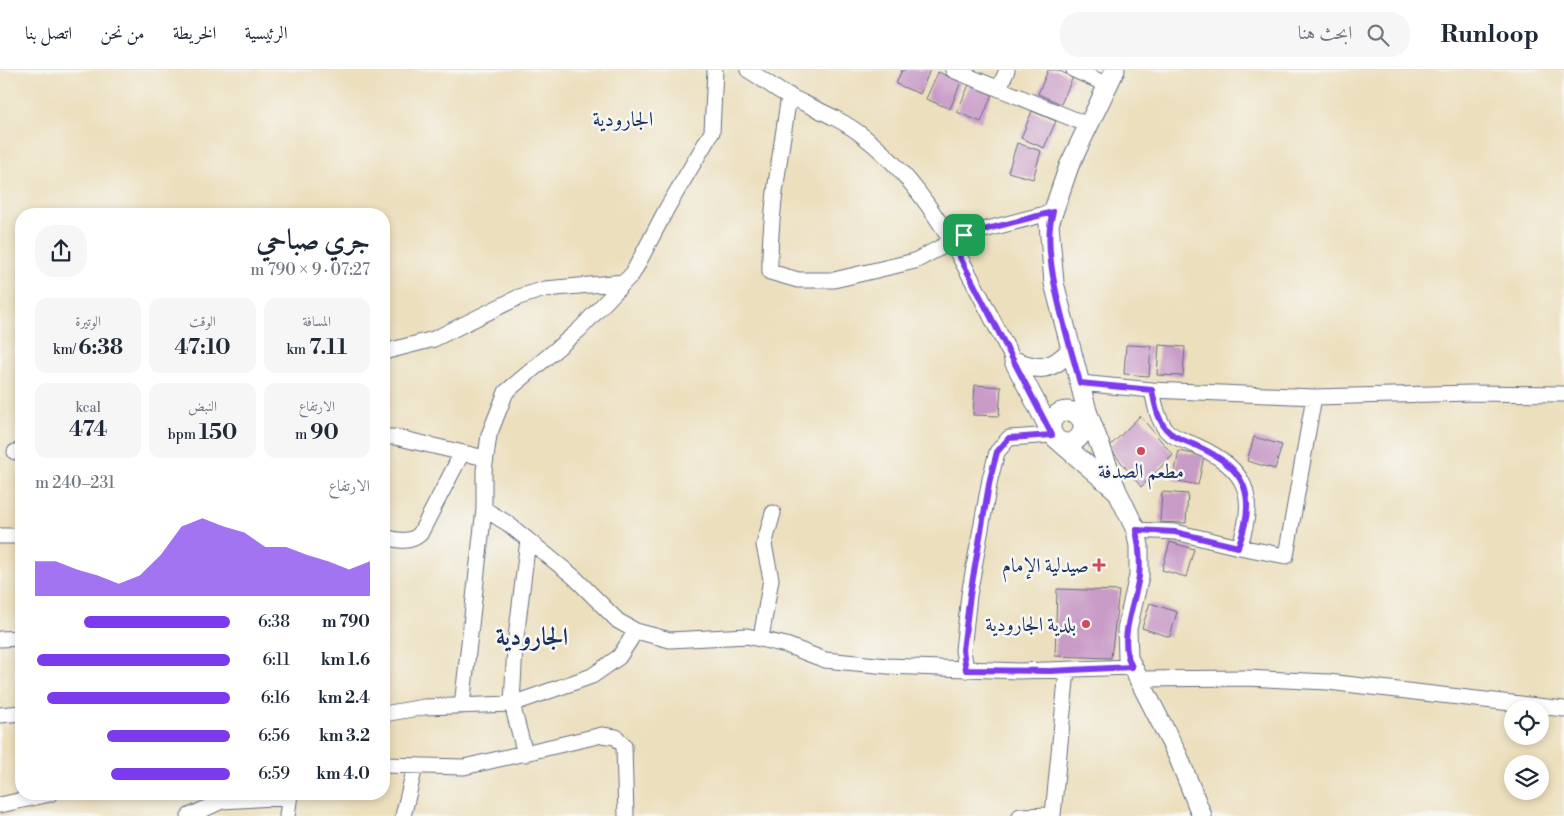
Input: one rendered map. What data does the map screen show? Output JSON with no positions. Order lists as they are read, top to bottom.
{
  "districts": ["الجارودية", "الجارودية"],
  "places": {
    "other": ["مطعم الصدفة", "بلدية الجارودية"],
    "health": ["صيدلية الإمام"]
  },
  "page": {
    "header": "Runloop",
    "search": "ابحث هنا",
    "nav": [
      "الرئيسية",
      "الخريطة",
      "من نحن",
      "اتصل بنا"
    ],
    "heading": ["جري صباحي", "07:27 · 9 × 790 m"],
    "stats": [
      ["المسافة", "7.11 km"],
      ["الوقت", "47:10"],
      ["الوتيرة", "6:38 /km"],
      ["الارتفاع", "90 m"],
      ["النبض", "150 bpm"],
      ["kcal", "474"]
    ],
    "chart": ["الارتفاع", "231–240 m"],
    "list": [
      {
        "name": "790 m",
        "note": "6:38"
      },
      {
        "name": "1.6 km",
        "note": "6:11"
      },
      {
        "name": "2.4 km",
        "note": "6:16"
      },
      {
        "name": "3.2 km",
        "note": "6:56"
      },
      {
        "name": "4.0 km",
        "note": "6:59"
      }
    ]
  }
}
